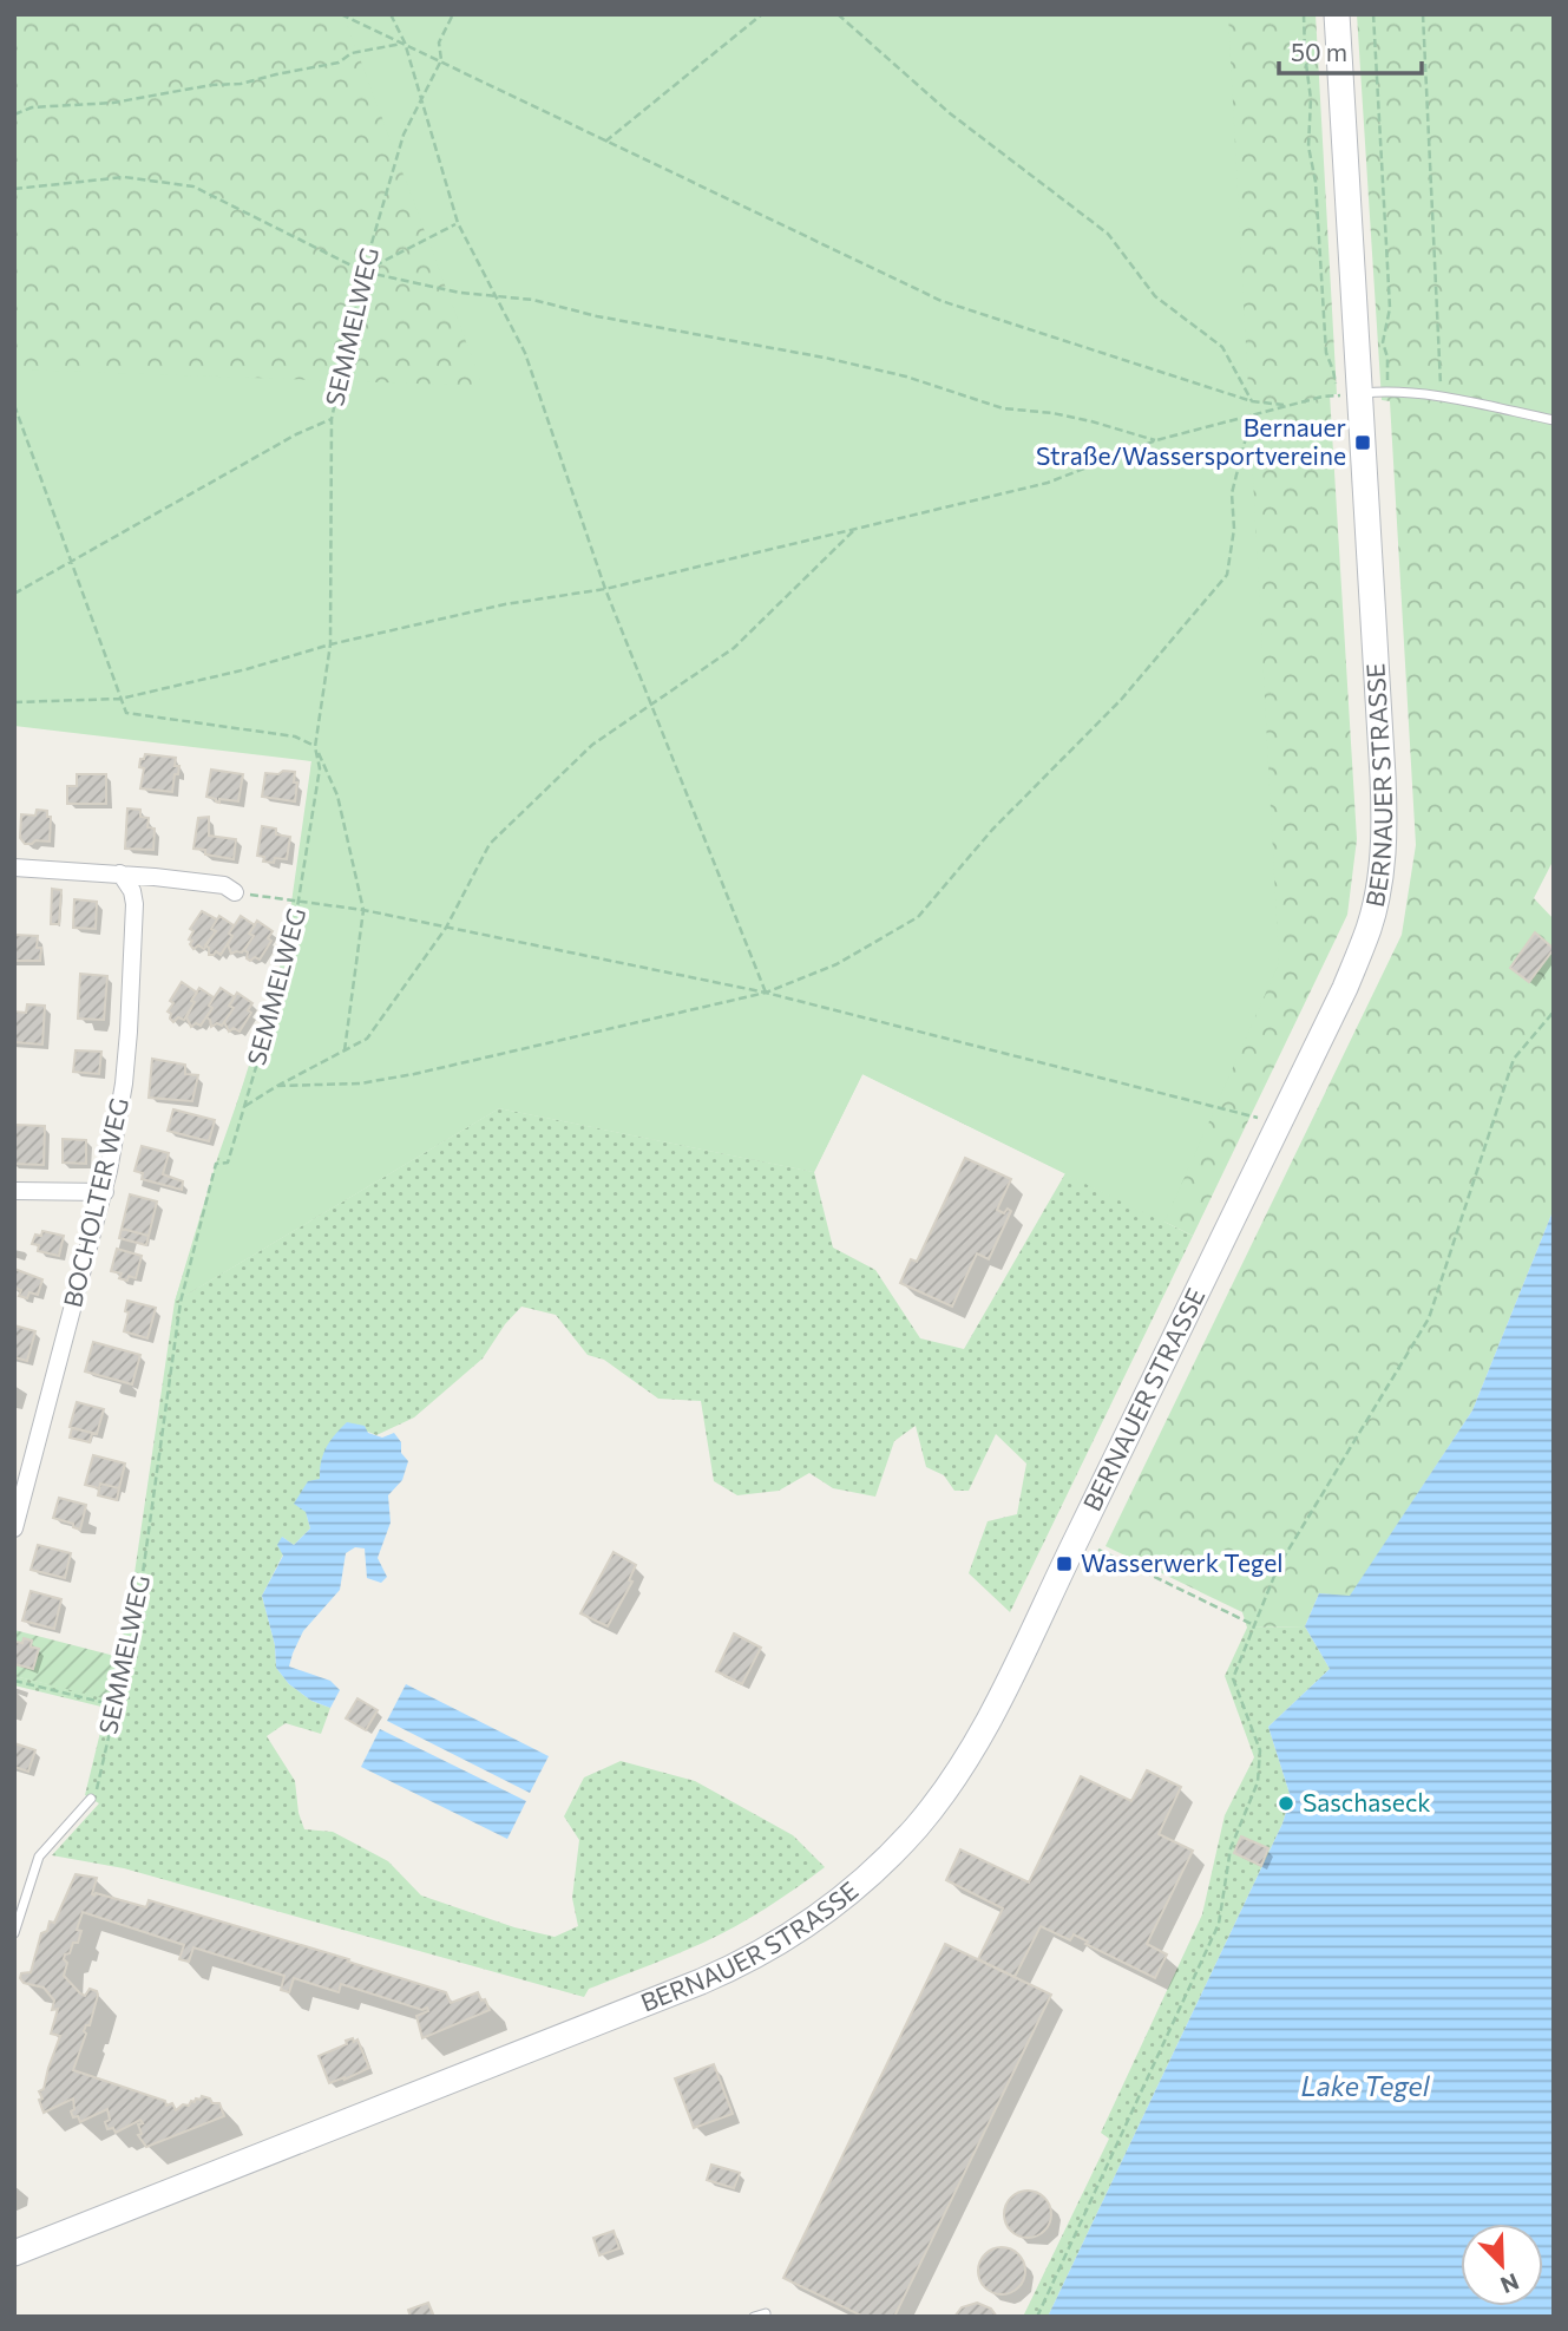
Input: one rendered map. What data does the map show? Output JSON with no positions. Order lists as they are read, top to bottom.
{
  "streets": {
    "main road": ["BERNAUER STRASSE"],
    "street": ["BOCHOLTER WEG"],
    "path": ["SEMMELWEG"]
  },
  "water": ["Lake Tegel"],
  "places": {
    "transit": ["Bernauer Straße/Wassersportvereine", "Wasserwerk Tegel"],
    "other": ["Saschaseck"]
  },
  "scale_bar": "50 m",
  "north": "bottom right"
}
